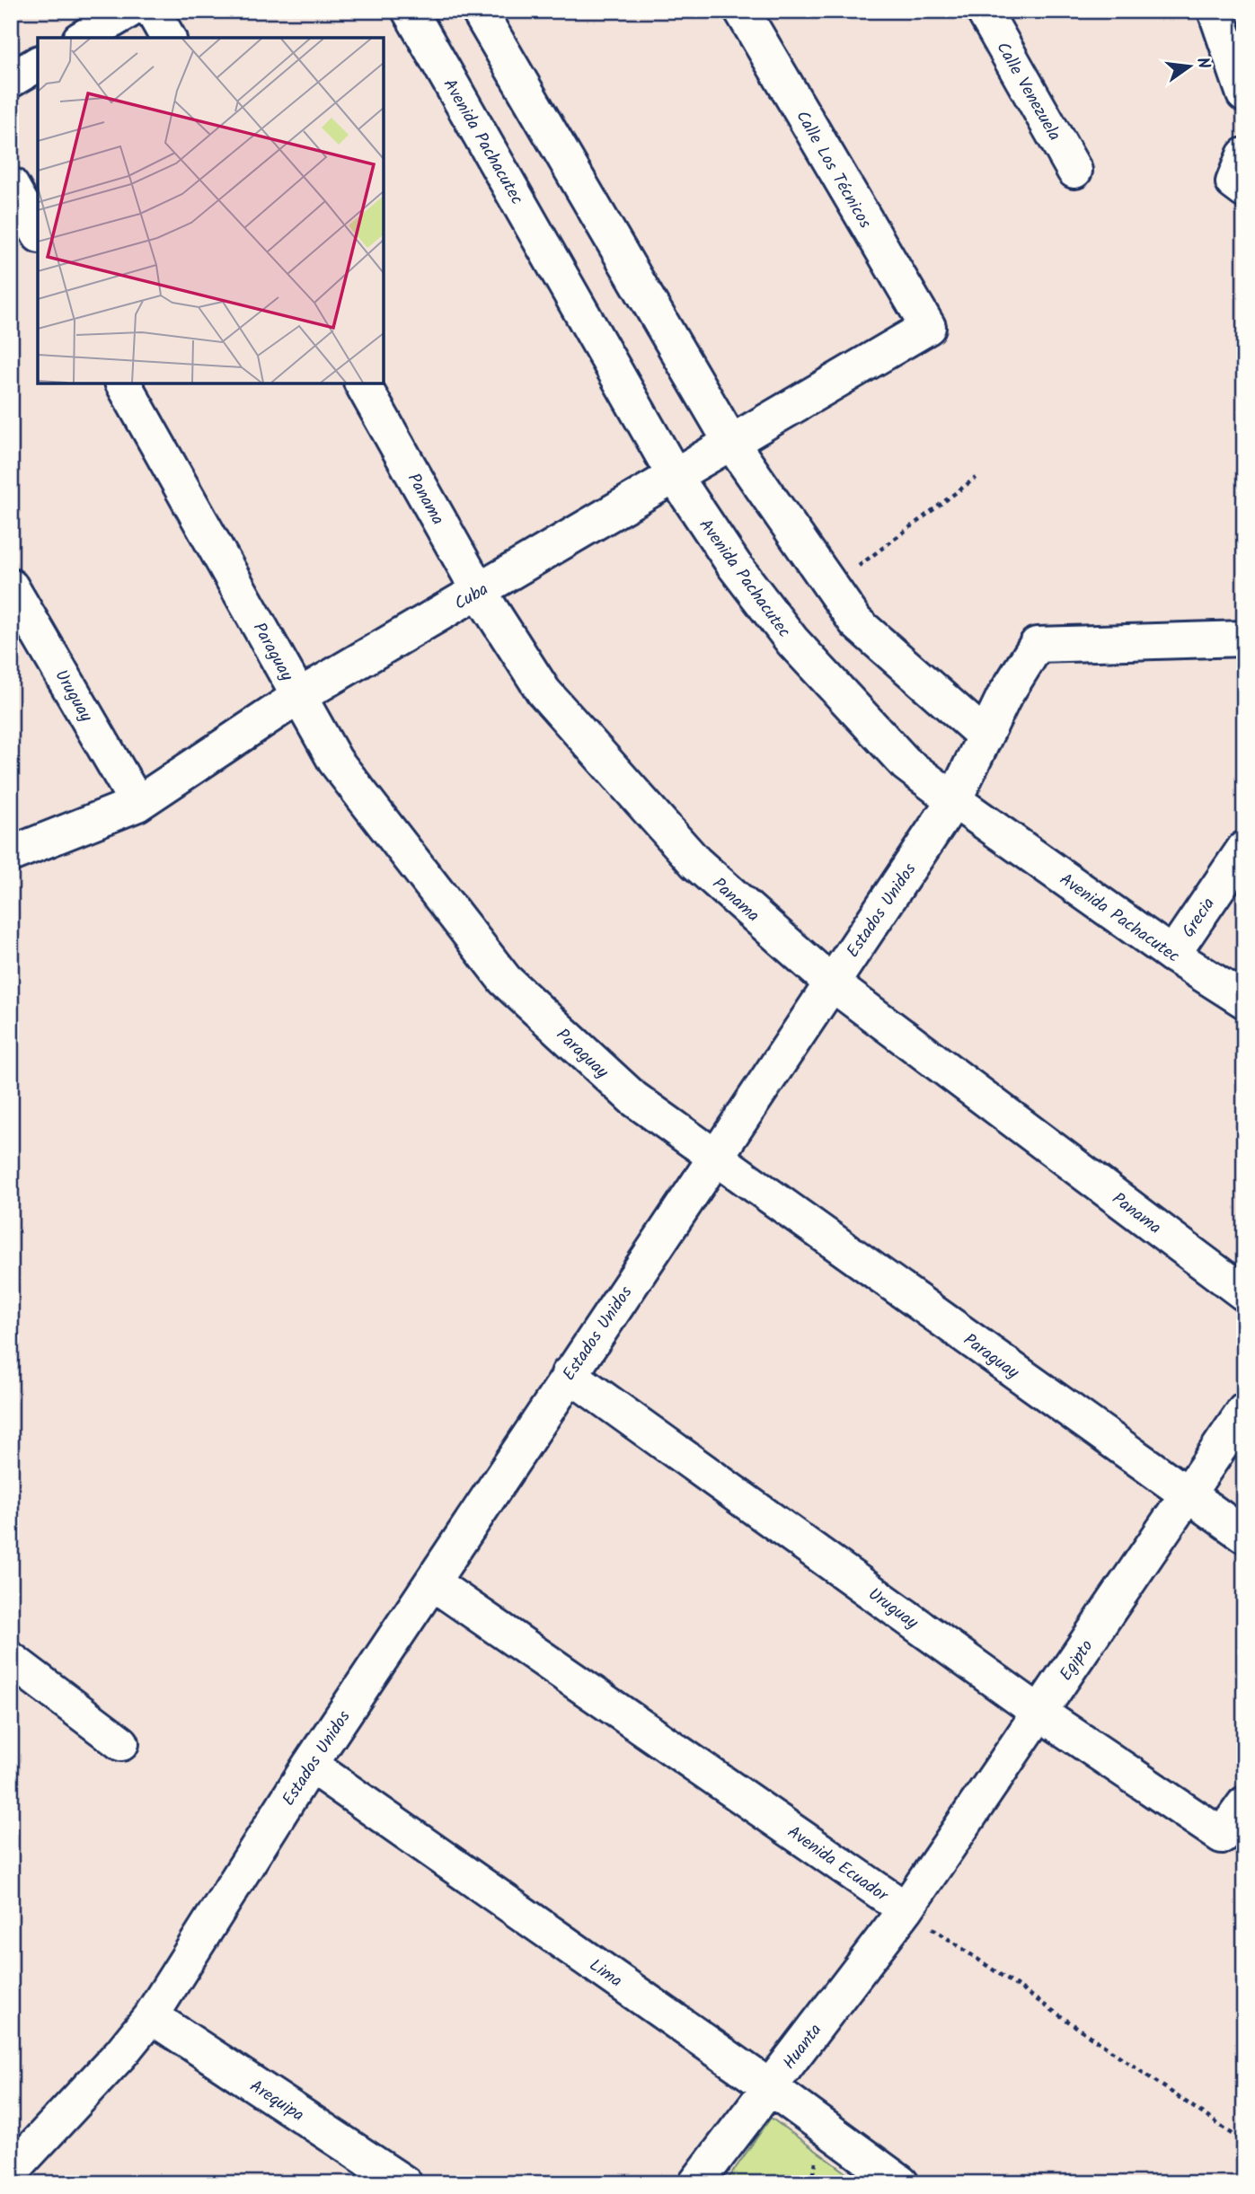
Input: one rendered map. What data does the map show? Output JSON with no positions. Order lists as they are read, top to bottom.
{
  "streets": {
    "street": [
      "Calle Venezuela",
      "Avenida Pachacutec",
      "Calle Los Técnicos",
      "Panama",
      "Cuba",
      "Paraguay",
      "Uruguay",
      "Estados Unidos",
      "Grecia",
      "Egipto",
      "Avenida Ecuador",
      "Lima",
      "Huanta",
      "Arequipa"
    ]
  },
  "crossings": [
    ["Avenida Pachacutec", "Cuba"],
    ["Avenida Pachacutec", "Estados Unidos"],
    ["Avenida Pachacutec", "Grecia"],
    ["Calle Los Técnicos", "Cuba"],
    ["Panama", "Cuba"],
    ["Panama", "Estados Unidos"],
    ["Cuba", "Paraguay"],
    ["Cuba", "Uruguay"],
    ["Paraguay", "Estados Unidos"],
    ["Paraguay", "Egipto"],
    ["Uruguay", "Estados Unidos"],
    ["Uruguay", "Egipto"],
    ["Estados Unidos", "Avenida Ecuador"],
    ["Estados Unidos", "Lima"],
    ["Estados Unidos", "Arequipa"],
    ["Egipto", "Avenida Ecuador"],
    ["Egipto", "Huanta"],
    ["Avenida Ecuador", "Huanta"],
    ["Lima", "Huanta"]
  ],
  "north": "right"
}
